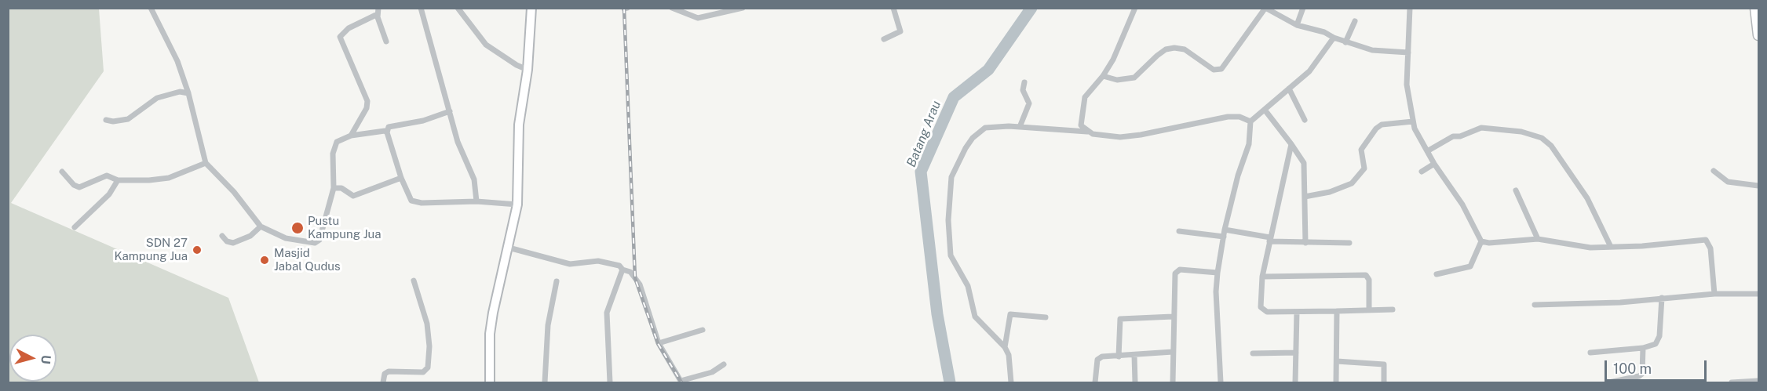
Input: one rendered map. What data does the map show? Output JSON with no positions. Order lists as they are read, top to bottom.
{
  "water": ["Batang Arau"],
  "places": ["Pustu Kampung Jua", "SDN 27 Kampung Jua", "Masjid Jabal Qudus"],
  "scale_bar": "100 m",
  "north": "right"
}
